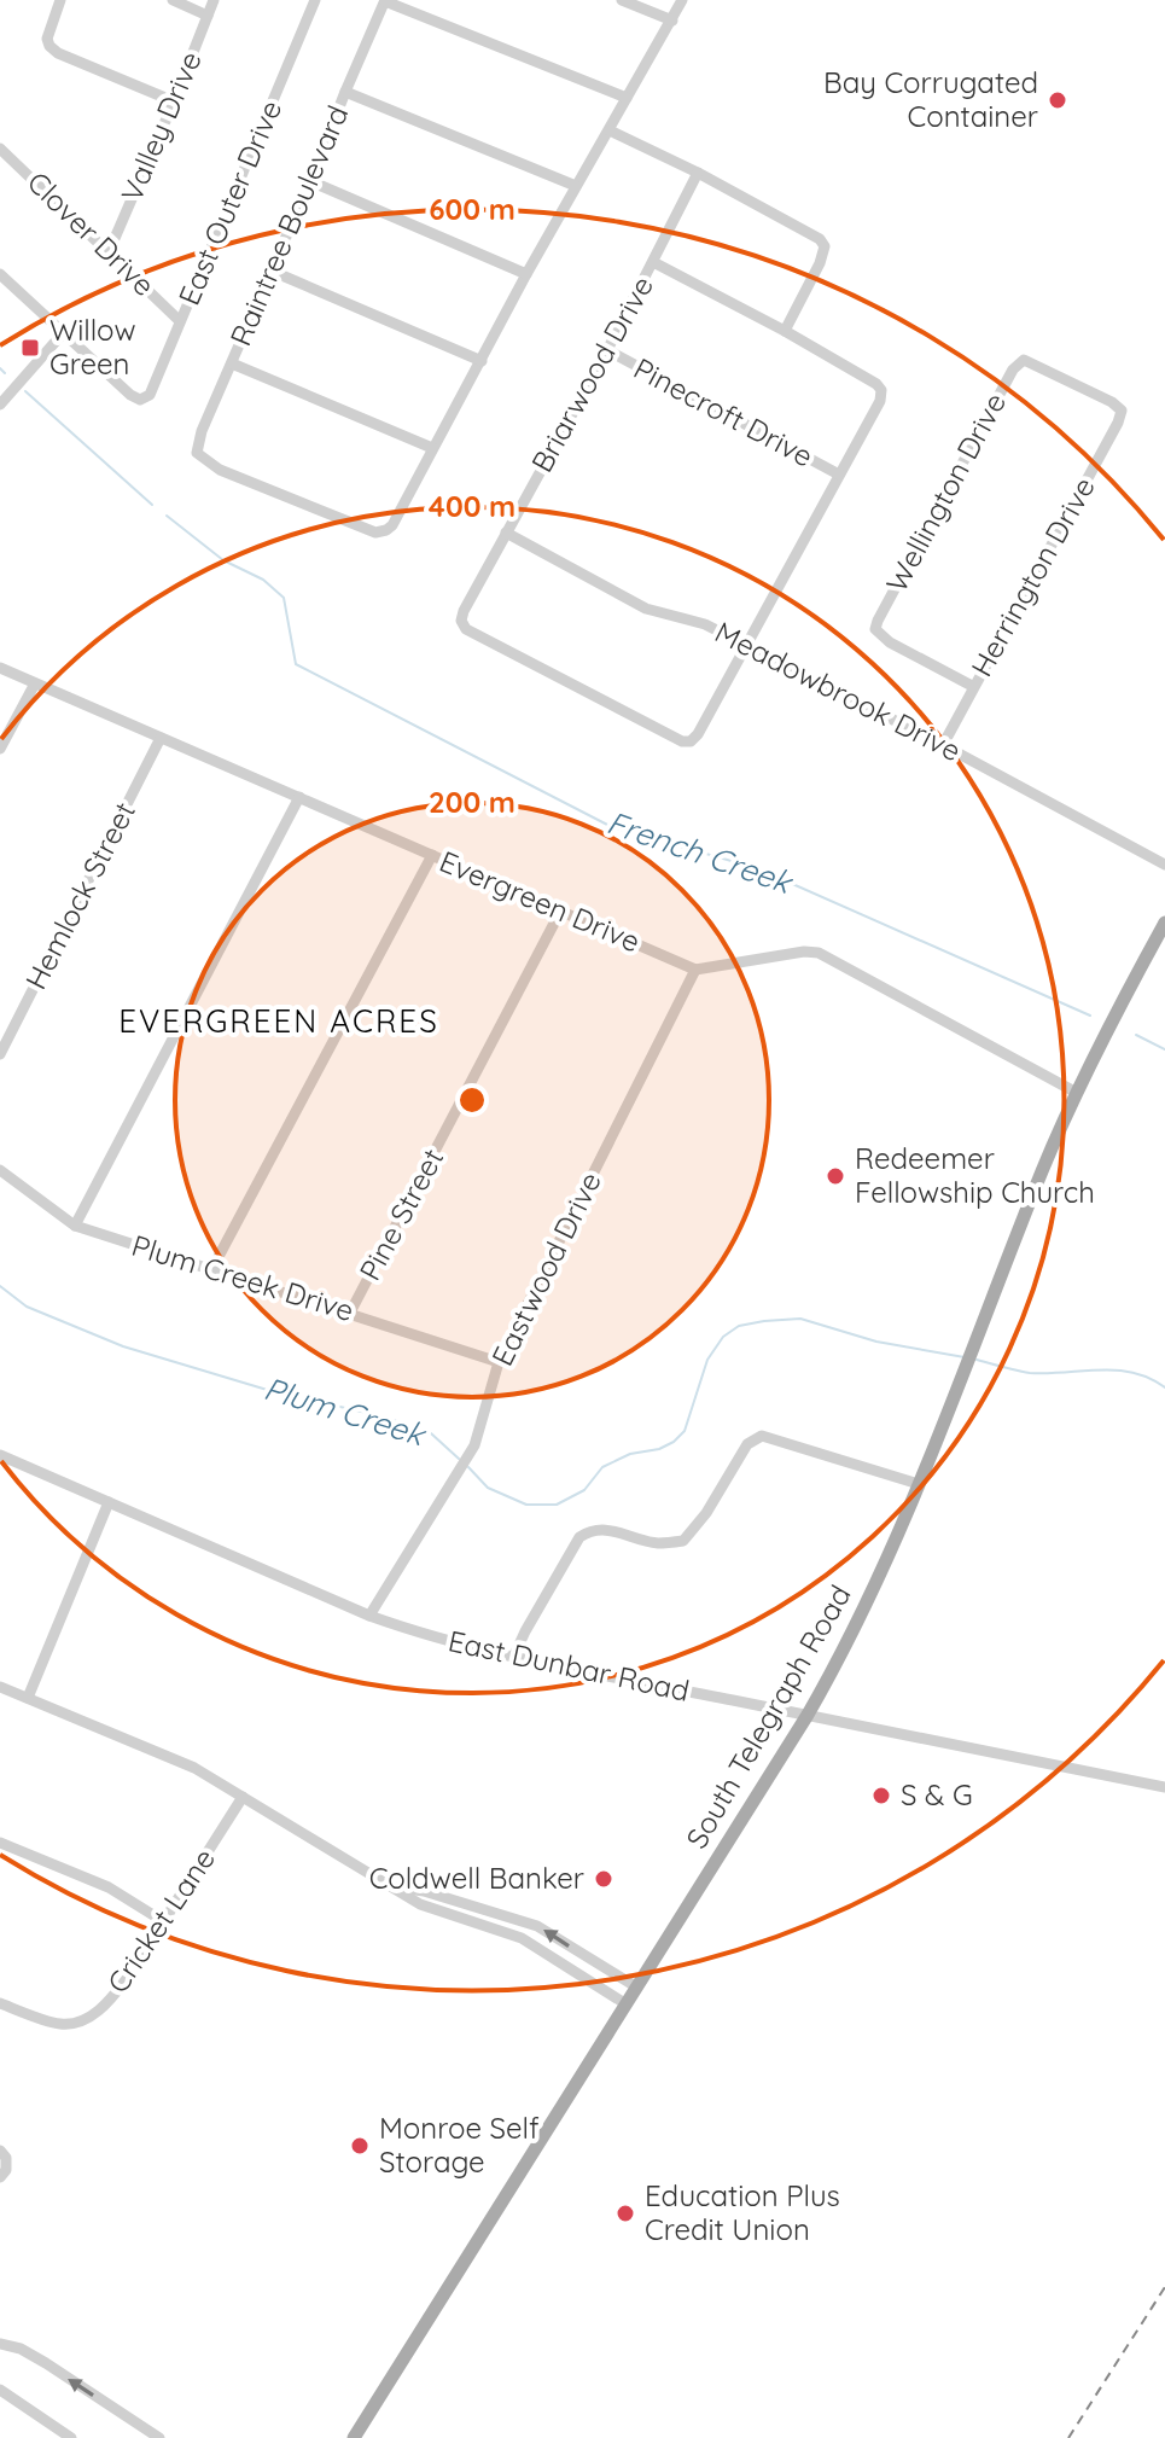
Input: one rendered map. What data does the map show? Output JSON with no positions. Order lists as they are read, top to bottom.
{
  "streets": {
    "main road": ["South Telegraph Road"],
    "street": [
      "Valley Drive",
      "East Outer Drive",
      "Raintree Boulevard",
      "Clover Drive",
      "Briarwood Drive",
      "Pinecroft Drive",
      "Wellington Drive",
      "Herrington Drive",
      "Meadowbrook Drive",
      "Hemlock Street",
      "Evergreen Drive",
      "Pine Street",
      "Eastwood Drive",
      "Plum Creek Drive",
      "East Dunbar Road",
      "Cricket Lane"
    ]
  },
  "crossings": [
    ["Valley Drive", "Clover Drive"],
    ["East Outer Drive", "Clover Drive"],
    ["Briarwood Drive", "Pinecroft Drive"],
    ["Briarwood Drive", "Meadowbrook Drive"],
    ["Wellington Drive", "Herrington Drive"],
    ["Herrington Drive", "Meadowbrook Drive"],
    ["Hemlock Street", "Evergreen Drive"],
    ["Evergreen Drive", "Pine Street"],
    ["Evergreen Drive", "Eastwood Drive"],
    ["Pine Street", "Plum Creek Drive"],
    ["Eastwood Drive", "Plum Creek Drive"],
    ["Eastwood Drive", "East Dunbar Road"],
    ["East Dunbar Road", "South Telegraph Road"]
  ],
  "districts": ["EVERGREEN ACRES"],
  "water": ["French Creek", "Plum Creek"],
  "places": {
    "other": [
      "Bay Corrugated Container",
      "Redeemer Fellowship Church",
      "S & G",
      "Coldwell Banker",
      "Monroe Self Storage",
      "Education Plus Credit Union"
    ],
    "transit": ["Willow Green"]
  },
  "rings": ["600 m", "400 m", "200 m"]
}
